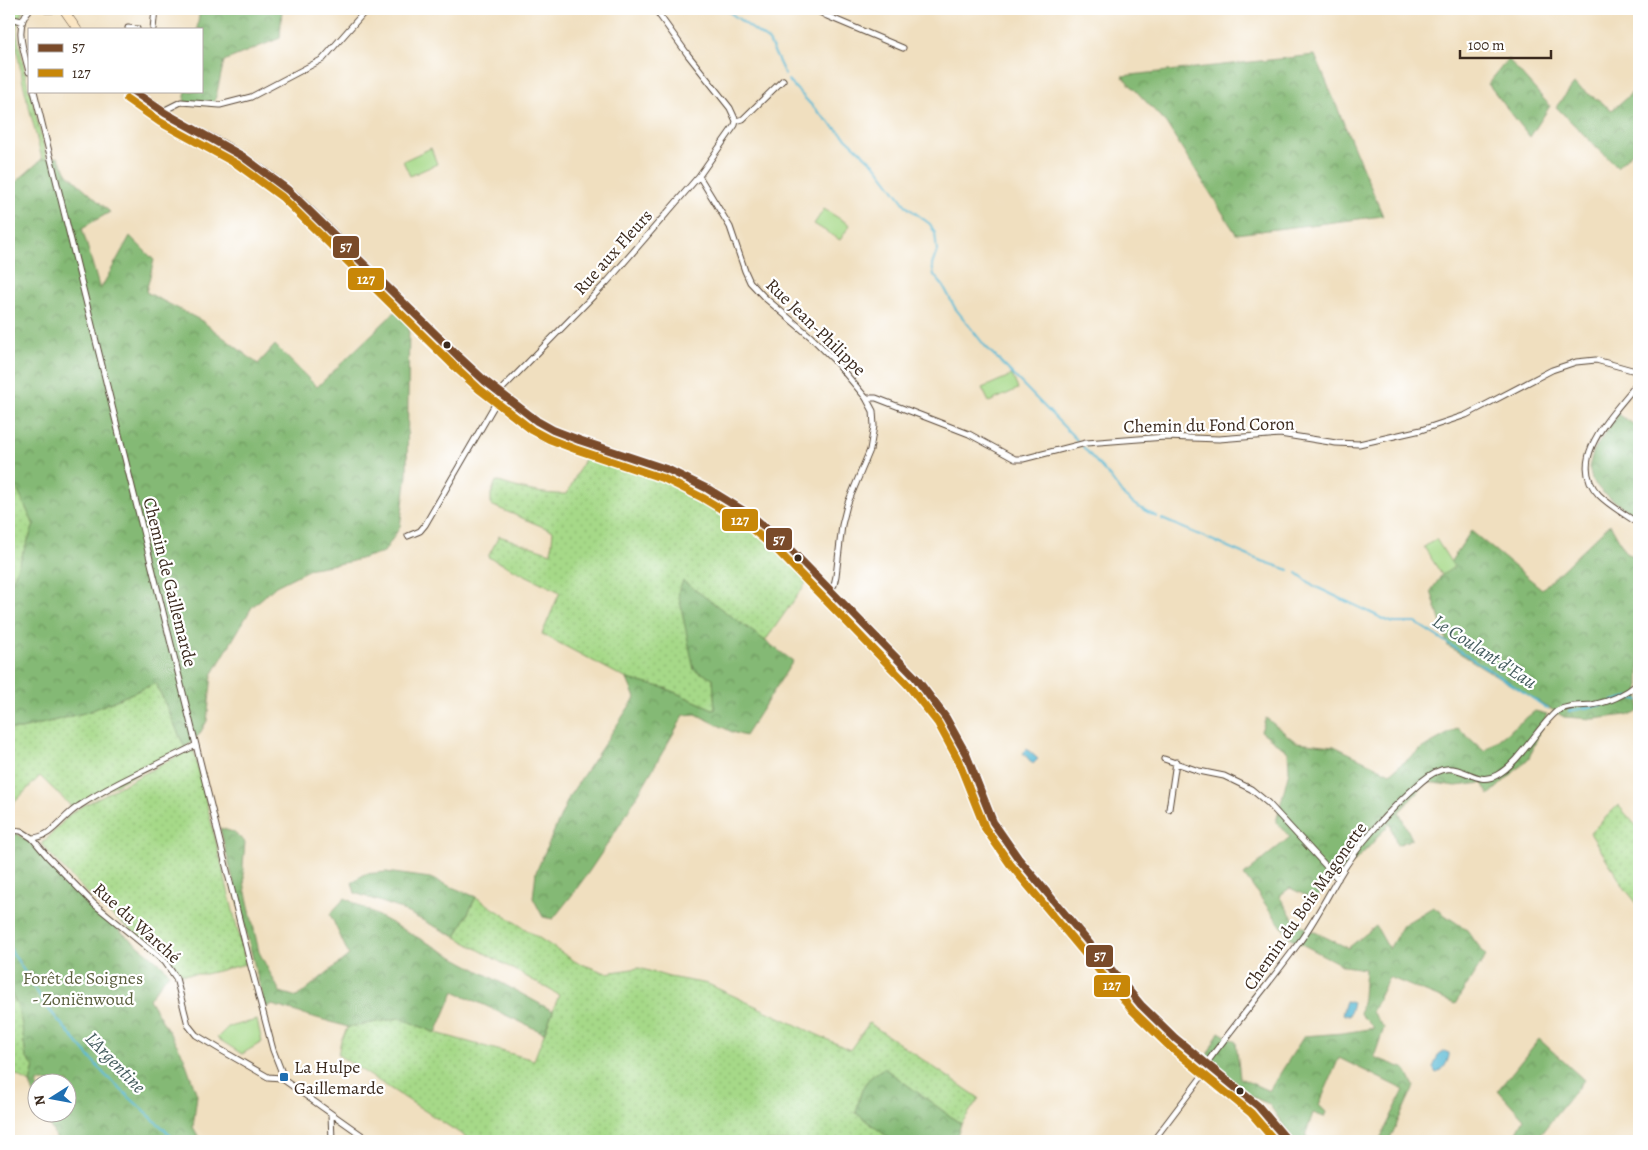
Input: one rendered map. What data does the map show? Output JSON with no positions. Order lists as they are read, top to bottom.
{
  "streets": {
    "street": [
      "Rue aux Fleurs",
      "Rue Jean-Philippe",
      "Chemin du Fond Coron",
      "Chemin de Gaillemarde",
      "Chemin du Bois Magonette",
      "Rue du Warché"
    ]
  },
  "crossings": [
    ["Rue aux Fleurs", "Rue Jean-Philippe"],
    ["Rue Jean-Philippe", "Chemin du Fond Coron"],
    ["Chemin de Gaillemarde", "Rue du Warché"]
  ],
  "water": ["Le Coulant d'Eau", "L'Argentine"],
  "parks": ["Forêt de Soignes - Zoniënwoud"],
  "places": {
    "transit": ["La Hulpe Gaillemarde"]
  },
  "lines": ["transit line 57", "transit line 127"],
  "legend": ["57", "127"],
  "scale_bar": "100 m",
  "north": "left"
}
